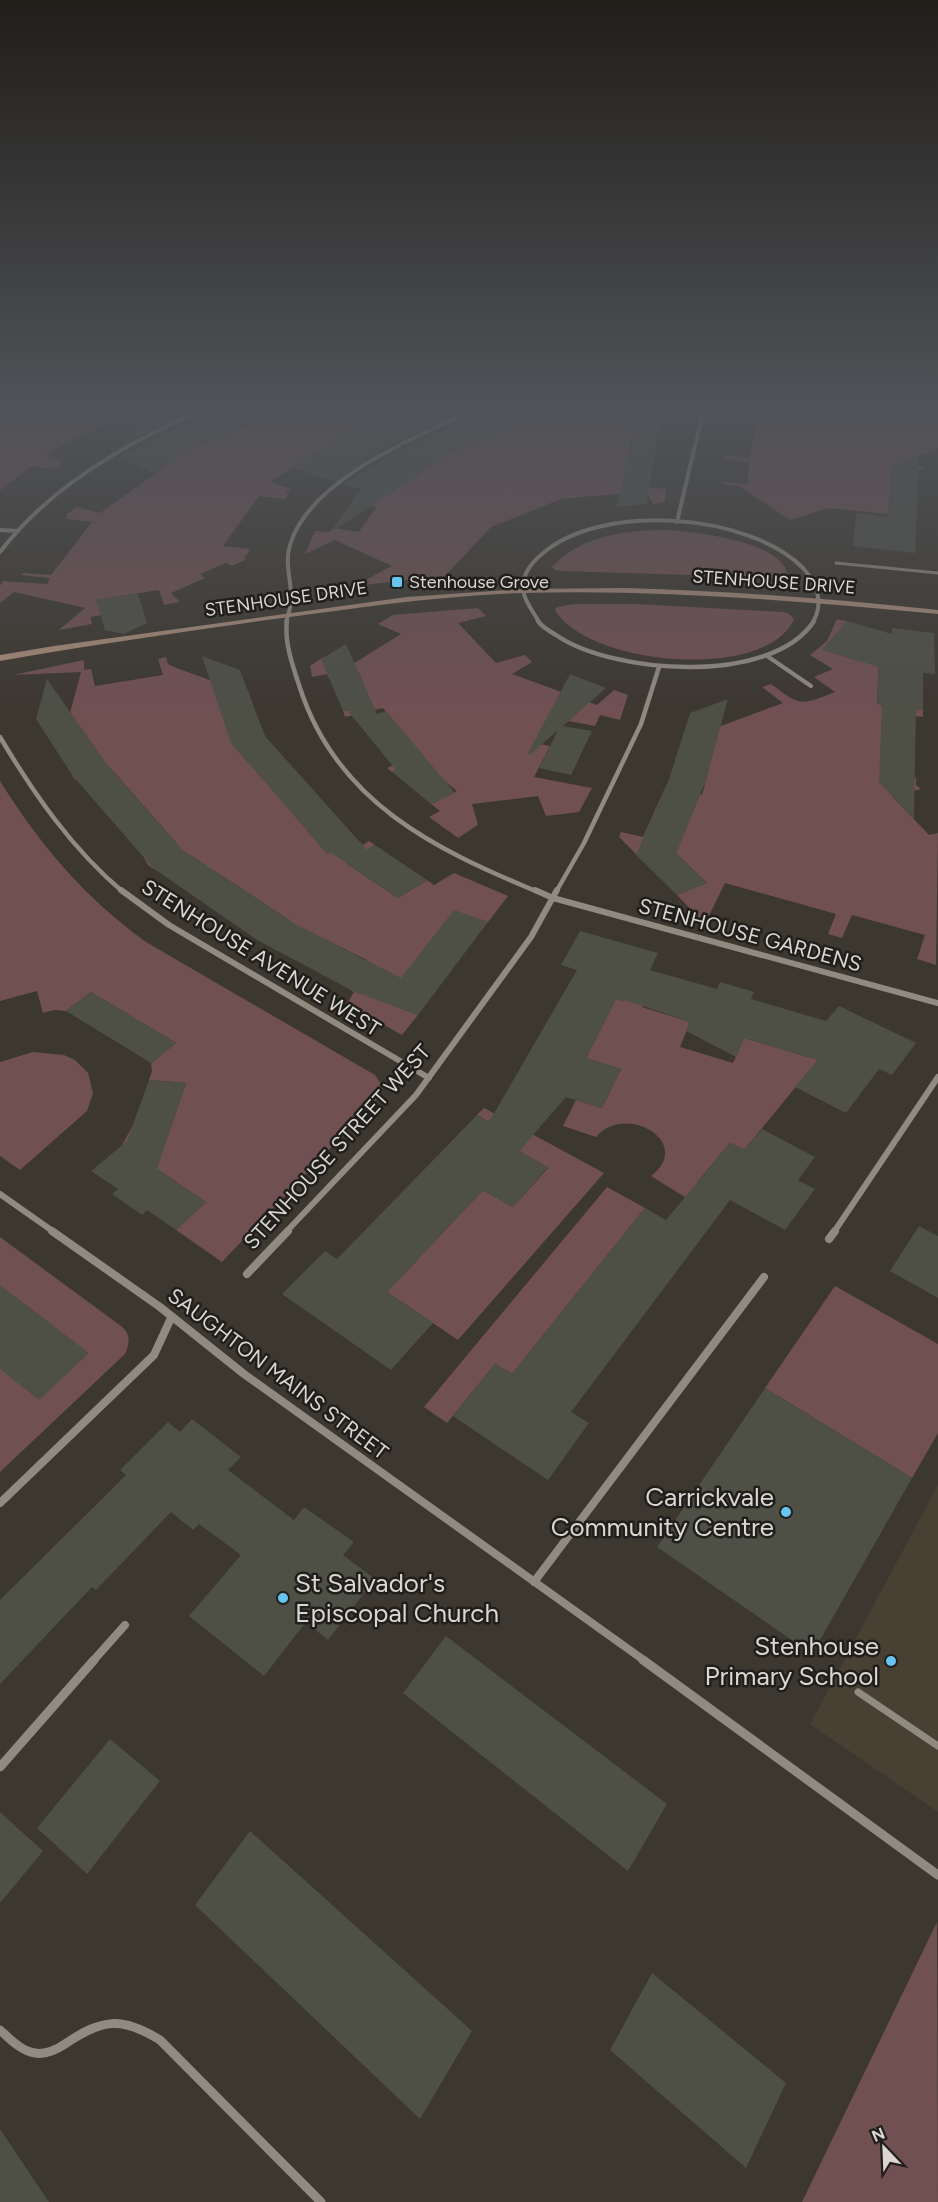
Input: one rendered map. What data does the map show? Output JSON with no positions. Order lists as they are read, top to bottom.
{
  "streets": {
    "street": [
      "STENHOUSE DRIVE",
      "STENHOUSE GARDENS",
      "STENHOUSE AVENUE WEST",
      "STENHOUSE STREET WEST",
      "SAUGHTON MAINS STREET"
    ]
  },
  "crossings": [
    ["STENHOUSE DRIVE", "STENHOUSE GARDENS"],
    ["STENHOUSE GARDENS", "STENHOUSE STREET WEST"],
    ["STENHOUSE AVENUE WEST", "STENHOUSE STREET WEST"]
  ],
  "places": {
    "transit": ["Stenhouse Grove"],
    "other": ["Carrickvale Community Centre", "St Salvador's Episcopal Church", "Stenhouse Primary School"]
  },
  "north": "top left"
}
